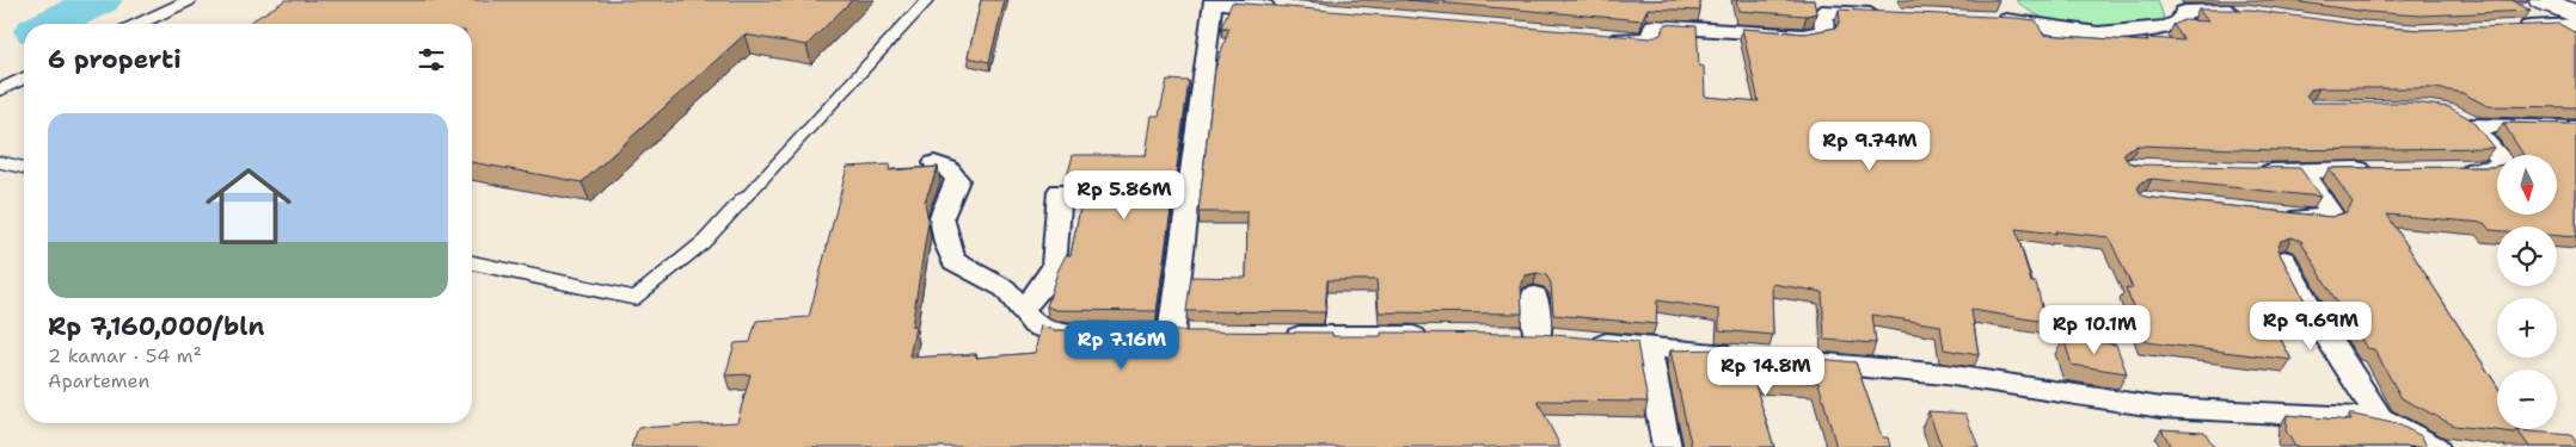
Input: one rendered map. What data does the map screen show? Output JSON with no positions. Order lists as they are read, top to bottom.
{
  "north": "bottom",
  "page": {
    "heading": "6 properti",
    "list": [
      {
        "name": "Rp 7,160,000/bln",
        "note": "2 kamar · 54 m² · Apartemen"
      }
    ],
    "price": [
      "Rp 9.74M",
      "Rp 5.86M",
      "Rp 9.69M",
      "Rp 10.1M",
      "Rp 7.16M",
      "Rp 14.8M"
    ],
    "map_buttons": ["+", "−"]
  }
}
